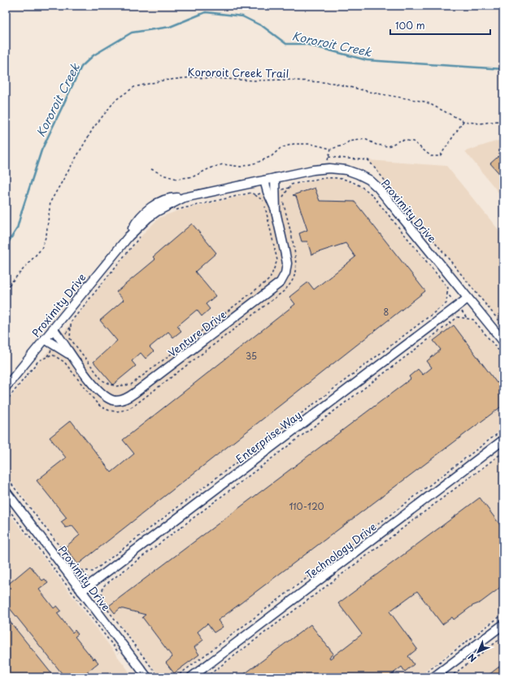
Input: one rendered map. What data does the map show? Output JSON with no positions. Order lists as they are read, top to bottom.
{
  "streets": {
    "street": [
      "Proximity Drive",
      "Venture Drive",
      "Enterprise Way",
      "Technology Drive"
    ],
    "path": ["Kororoit Creek Trail"]
  },
  "crossings": [
    ["Proximity Drive", "Venture Drive"],
    ["Proximity Drive", "Enterprise Way"]
  ],
  "water": ["Kororoit Creek"],
  "house_numbers": ["8", "35", "110-120"],
  "scale_bar": "100 m",
  "north": "bottom left"
}
